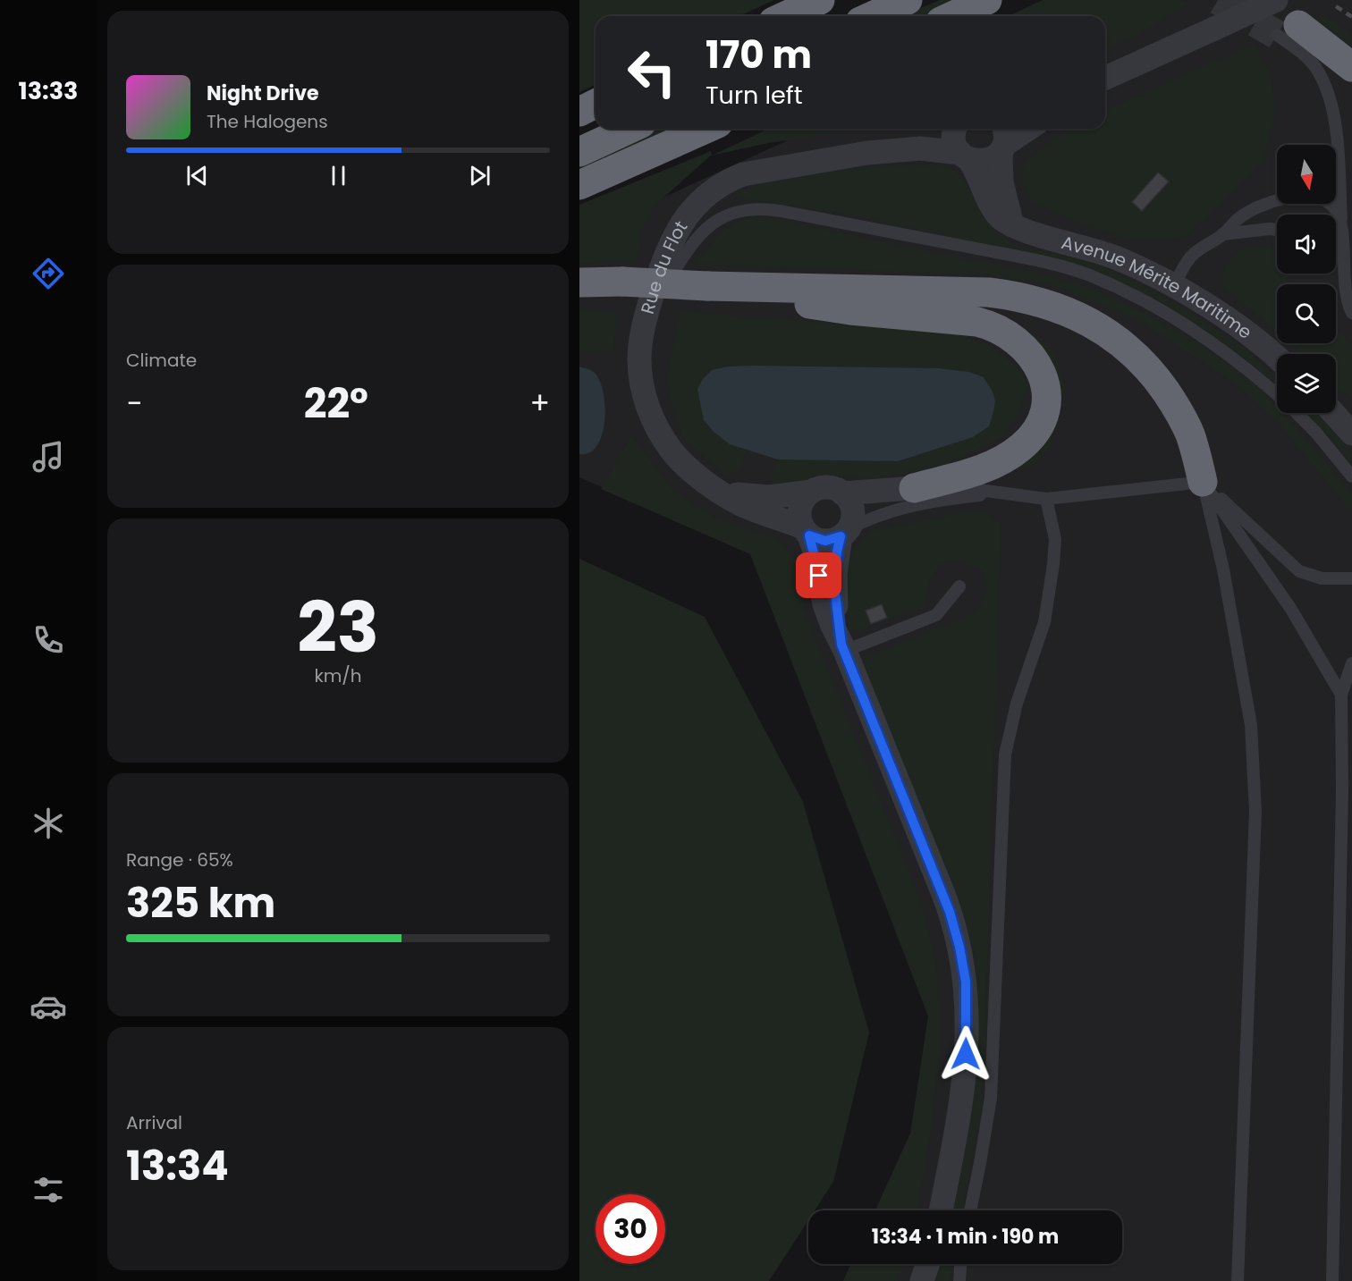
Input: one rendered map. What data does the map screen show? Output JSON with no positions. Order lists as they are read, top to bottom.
{
  "streets": {
    "street": ["Rue du Flot", "Avenue Mérite Maritime"]
  },
  "crossings": [
    ["Rue du Flot", "Avenue Mérite Maritime"]
  ],
  "north": "bottom",
  "page": {
    "tabs": "13:33",
    "turn": ["170 m", "Turn left"],
    "song": ["Night Drive", "The Halogens"],
    "tile": [
      "Climate",
      ["23", "km/h"],
      ["Range · 65%", "325 km"],
      ["Arrival", "13:34"]
    ],
    "heat": ["−", "22°", "+"],
    "limit": "30",
    "trip": "13:34 · 1 min · 190 m"
  }
}
